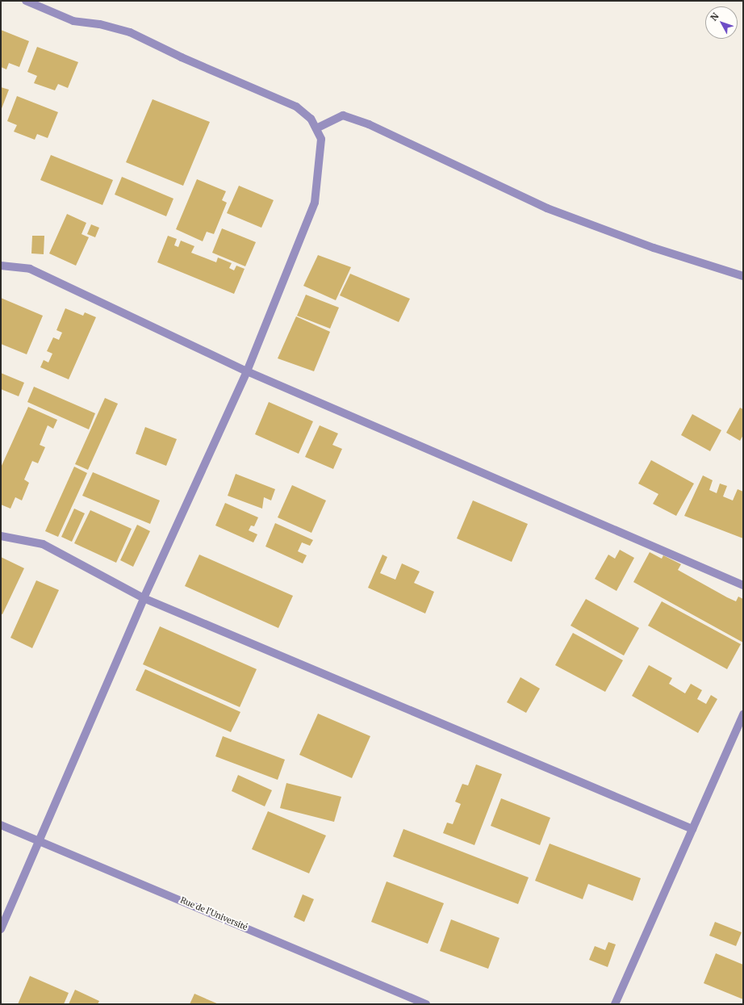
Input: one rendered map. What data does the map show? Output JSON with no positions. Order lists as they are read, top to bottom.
{
  "streets": {
    "street": ["Rue de l'Université"]
  },
  "north": "top left"
}
